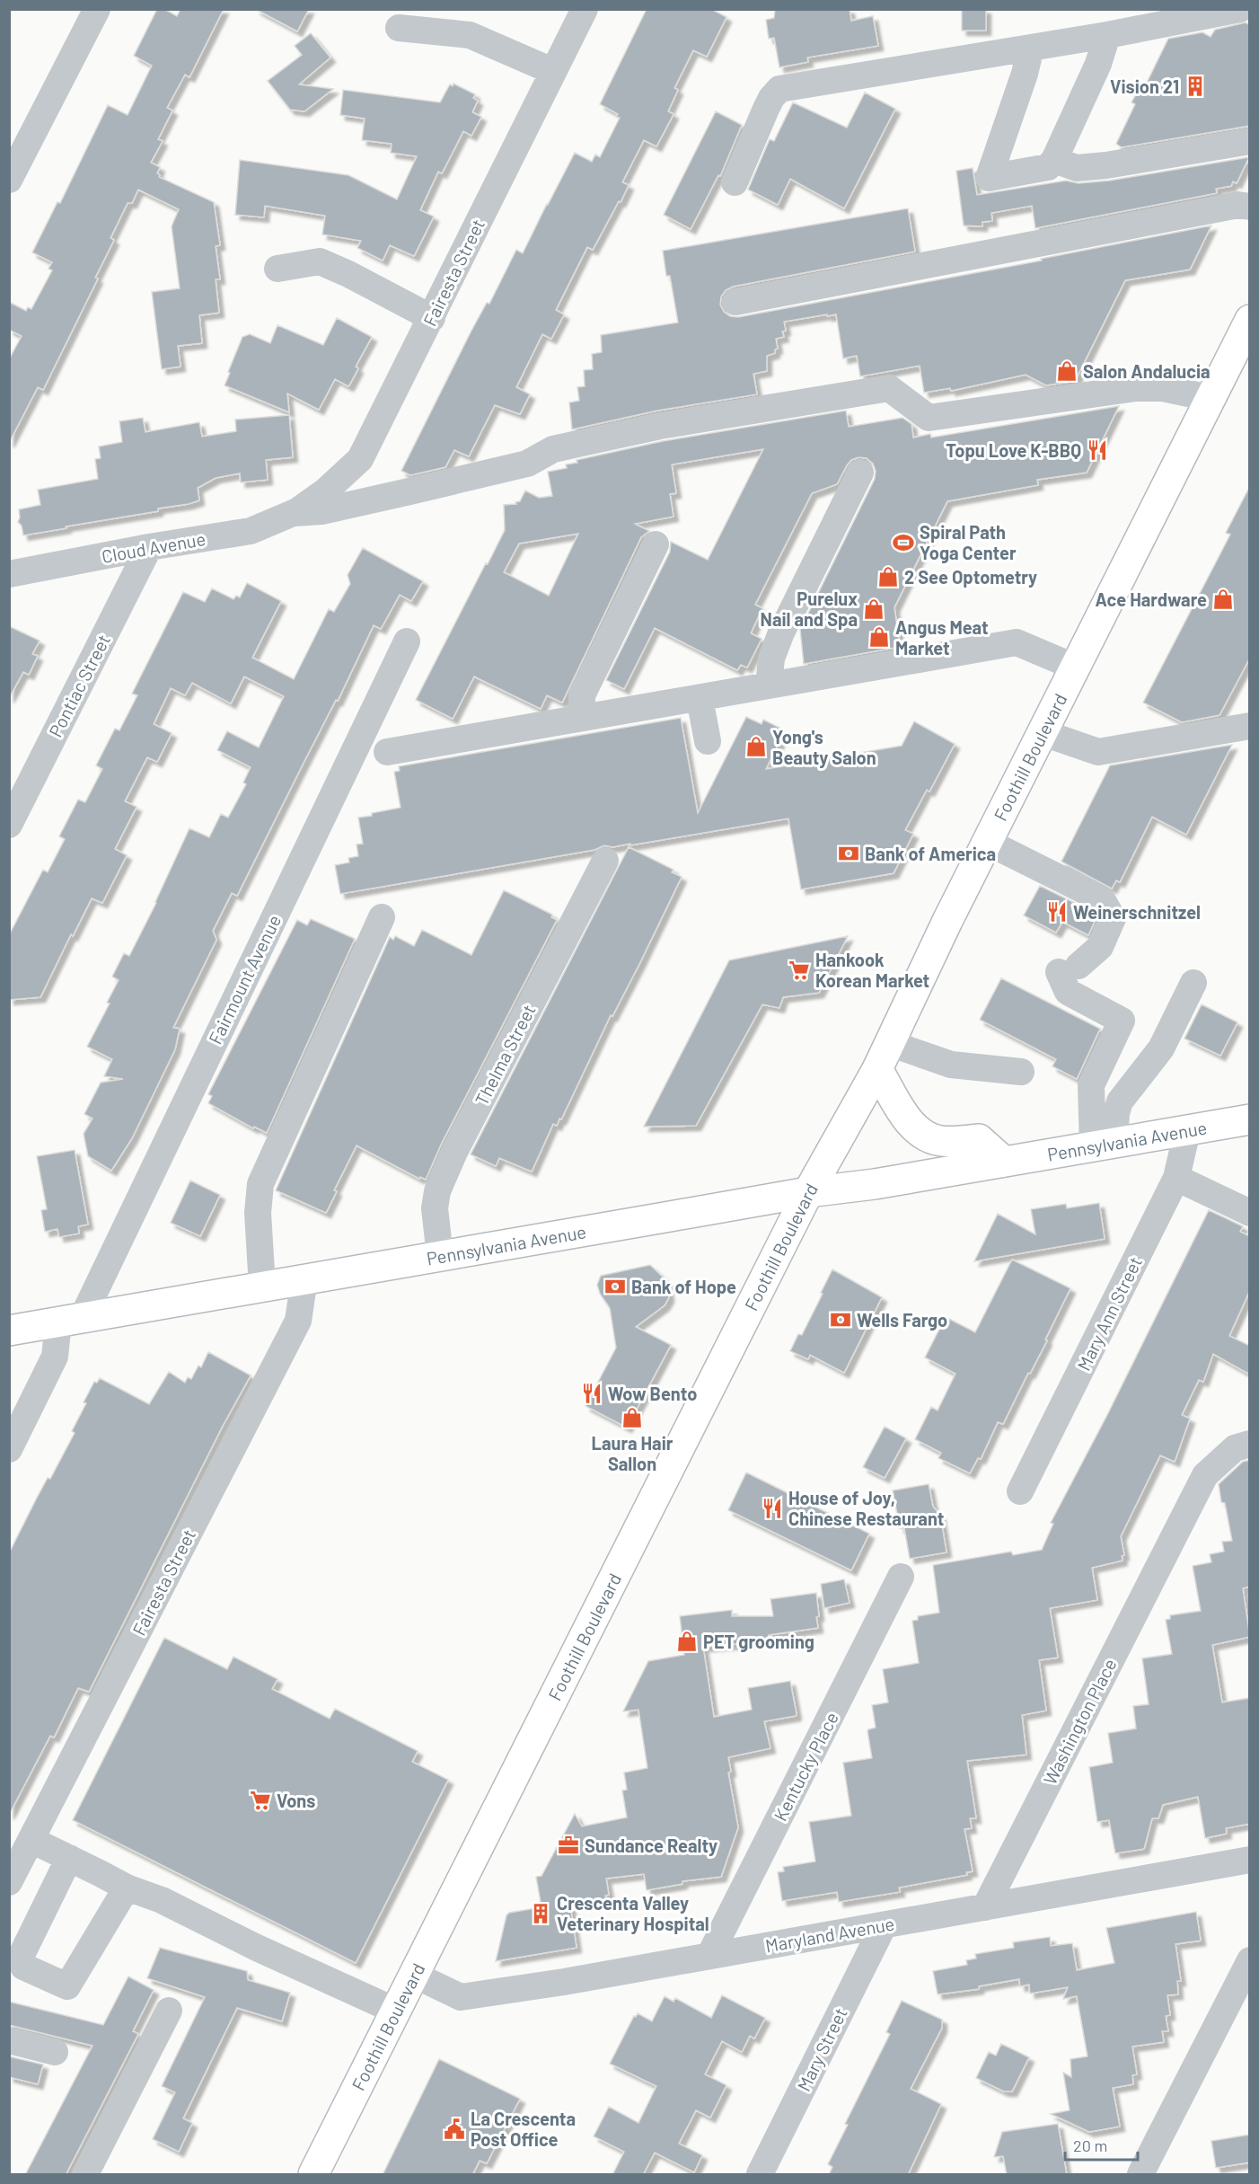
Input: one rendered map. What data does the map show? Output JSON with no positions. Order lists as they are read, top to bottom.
{
  "streets": {
    "main road": ["Foothill Boulevard", "Pennsylvania Avenue"],
    "street": [
      "Fairesta Street",
      "Cloud Avenue",
      "Pontiac Street",
      "Fairmount Avenue",
      "Thelma Street",
      "Mary Ann Street",
      "Washington Place",
      "Kentucky Place",
      "Maryland Avenue",
      "Mary Street"
    ]
  },
  "crossings": [
    ["Fairesta Street", "Cloud Avenue"],
    ["Fairesta Street", "Pennsylvania Avenue"],
    ["Cloud Avenue", "Pontiac Street"],
    ["Foothill Boulevard", "Pennsylvania Avenue"],
    ["Foothill Boulevard", "Maryland Avenue"],
    ["Fairmount Avenue", "Pennsylvania Avenue"],
    ["Thelma Street", "Pennsylvania Avenue"],
    ["Pennsylvania Avenue", "Mary Ann Street"],
    ["Washington Place", "Maryland Avenue"],
    ["Kentucky Place", "Maryland Avenue"],
    ["Maryland Avenue", "Mary Street"]
  ],
  "places": {
    "building": ["Vision 21", "Crescenta Valley Veterinary Hospital"],
    "shop": [
      "Salon Andalucia",
      "2 See Optometry",
      "Ace Hardware",
      "Purelux Nail and Spa",
      "Angus Meat Market",
      "Yong's Beauty Salon",
      "Laura Hair Sallon",
      "PET grooming"
    ],
    "restaurant": [
      "Topu Love K-BBQ",
      "Weinerschnitzel",
      "Wow Bento",
      "House of Joy, Chinese Restaurant"
    ],
    "sports": ["Spiral Path Yoga Center"],
    "bank": ["Bank of America", "Bank of Hope", "Wells Fargo"],
    "supermarket": ["Hankook Korean Market", "Vons"],
    "office": ["Sundance Realty"],
    "public building": ["La Crescenta Post Office"]
  },
  "scale_bar": "20 m"
}
